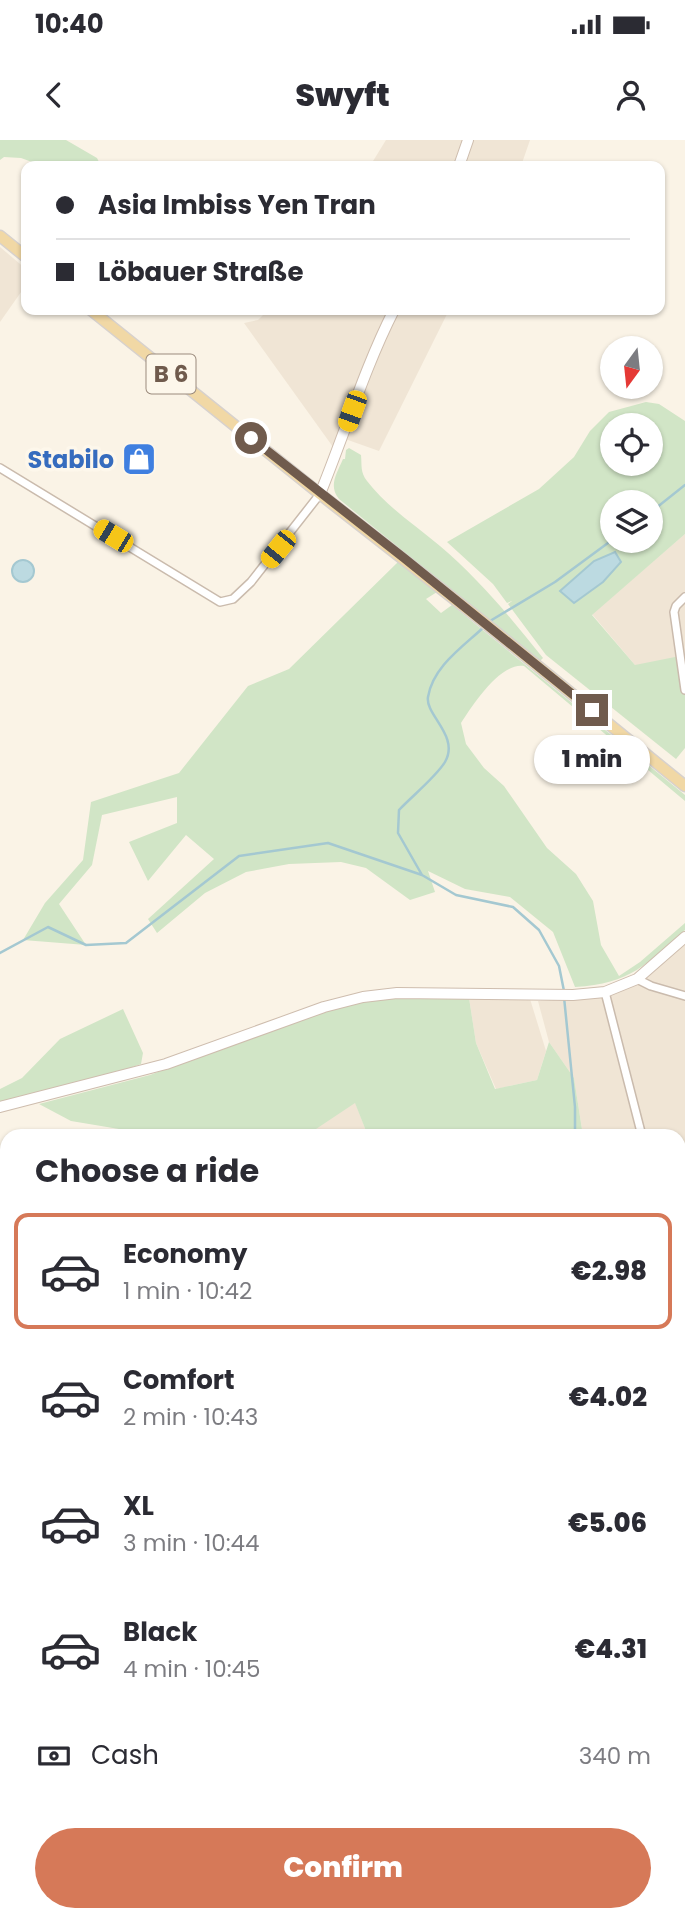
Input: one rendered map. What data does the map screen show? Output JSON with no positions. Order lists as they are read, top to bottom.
{
  "streets": {
    "main road": ["B 6"]
  },
  "places": {
    "shop": ["Stabilo"]
  },
  "north": "bottom",
  "page": {
    "status": "10:40",
    "header": "Swyft",
    "banner": ["Asia Imbiss Yen Tran", "Löbauer Straße"],
    "bubble": "1 min",
    "heading": "Choose a ride",
    "list": [
      {
        "name": "Economy",
        "note": "1 min · 10:42",
        "value": "€2.98"
      },
      {
        "name": "Comfort",
        "note": "2 min · 10:43",
        "value": "€4.02"
      },
      {
        "name": "XL",
        "note": "3 min · 10:44",
        "value": "€5.06"
      },
      {
        "name": "Black",
        "note": "4 min · 10:45",
        "value": "€4.31"
      }
    ],
    "pay": ["Cash", "340 m"],
    "buttons": "Confirm"
  }
}
